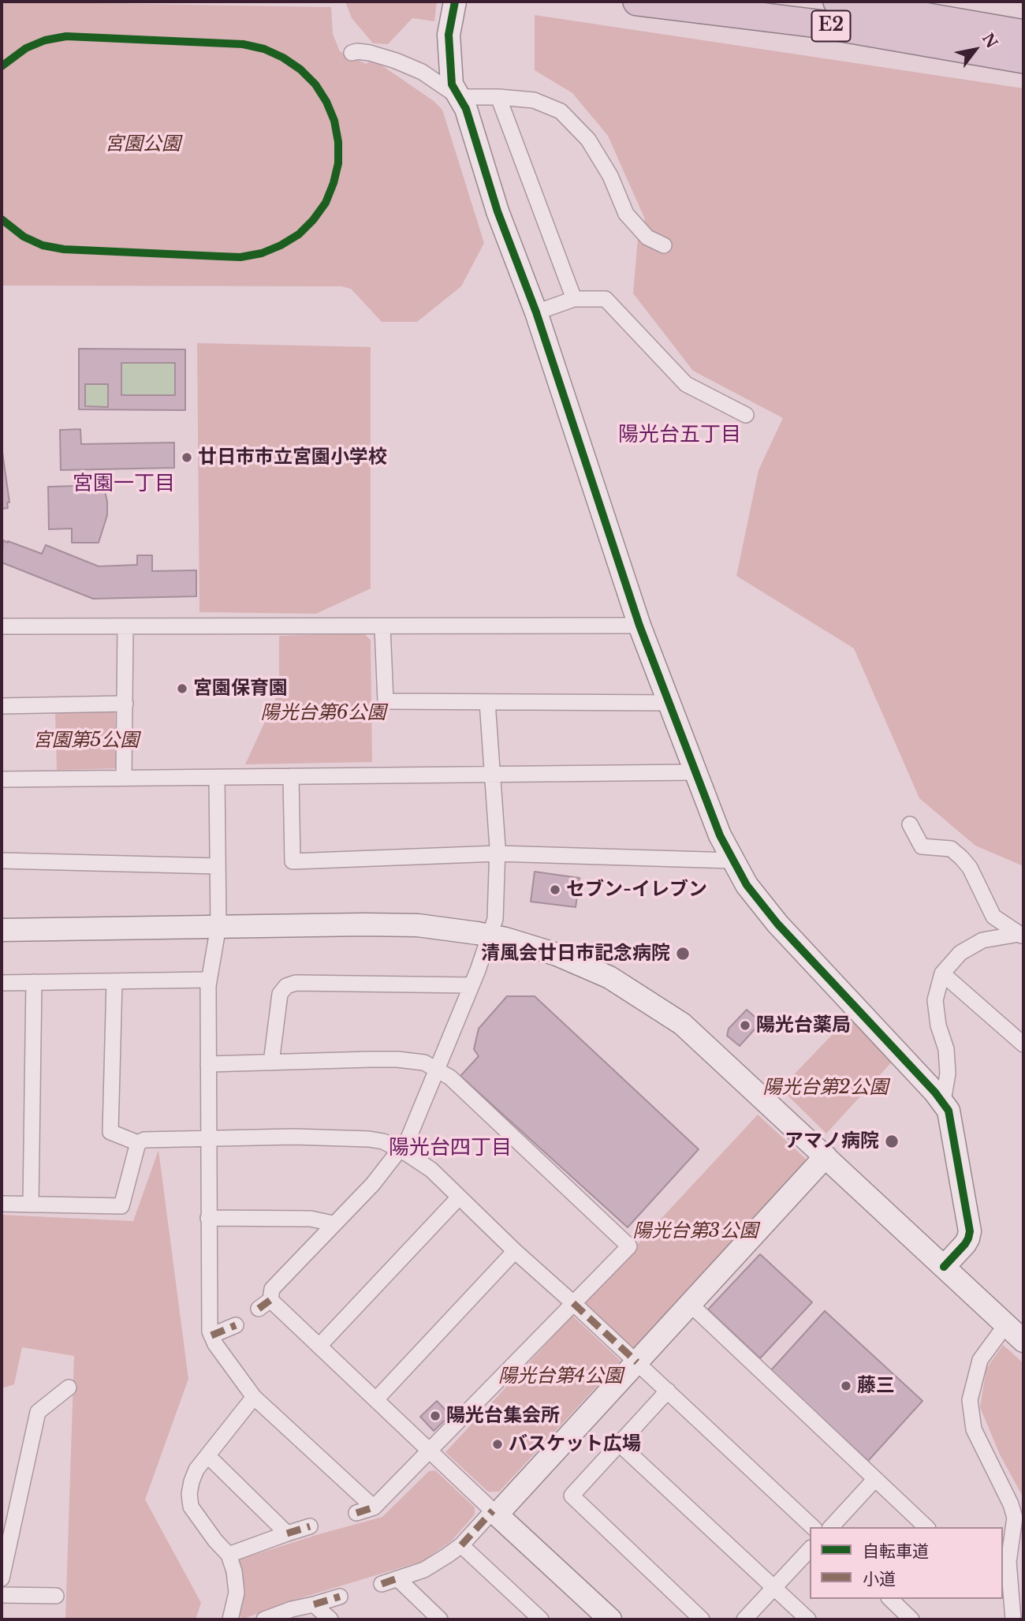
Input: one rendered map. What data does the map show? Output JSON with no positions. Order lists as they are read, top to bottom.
{
  "streets": {
    "highway": ["E2"]
  },
  "districts": ["陽光台五丁目", "宮園一丁目", "陽光台四丁目"],
  "parks": [
    "宮園公園",
    "陽光台第6公園",
    "宮園第5公園",
    "陽光台第2公園",
    "陽光台第3公園",
    "陽光台第4公園"
  ],
  "places": [
    "廿日市市立宮園小学校",
    "宮園保育園",
    "セブン-イレブン",
    "清風会廿日市記念病院",
    "陽光台薬局",
    "アマノ病院",
    "藤三",
    "陽光台集会所",
    "バスケット広場"
  ],
  "legend": ["自転車道", "小道"],
  "north": "top right"
}
